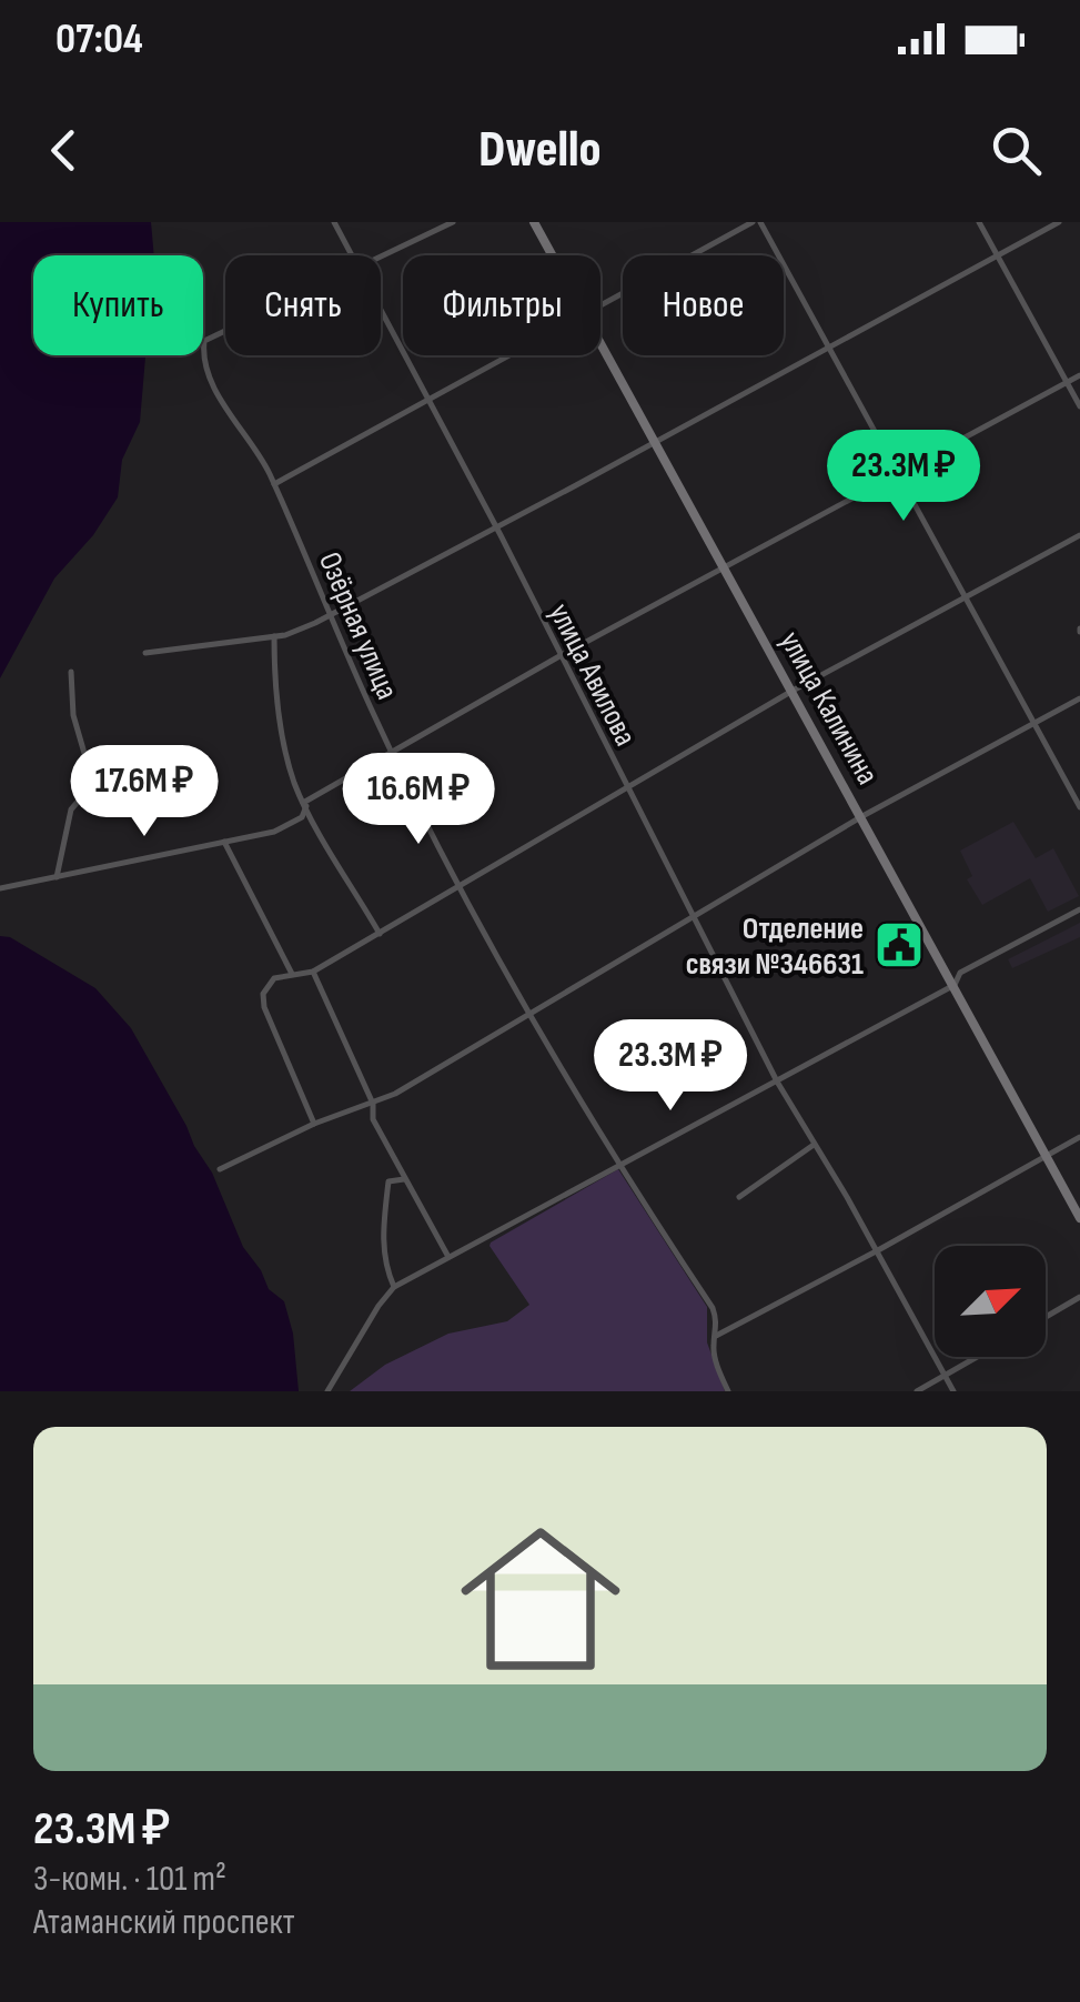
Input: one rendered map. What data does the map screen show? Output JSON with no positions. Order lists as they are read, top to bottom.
{
  "streets": {
    "main road": ["улица Калинина"],
    "street": ["Озёрная улица", "улица Авилова"]
  },
  "places": {
    "public building": ["Отделение связи №346631"]
  },
  "north": "top right",
  "page": {
    "status": "07:04",
    "header": "Dwello",
    "chip": [
      "Купить",
      "Снять",
      "Фильтры",
      "Новое"
    ],
    "price": [
      "23.3M ₽",
      "17.6M ₽",
      "16.6M ₽",
      "23.3M ₽"
    ],
    "list": [
      {
        "name": "23.3M ₽",
        "note": "3-комн. · 101 m² · Атаманский проспект"
      }
    ]
  }
}
